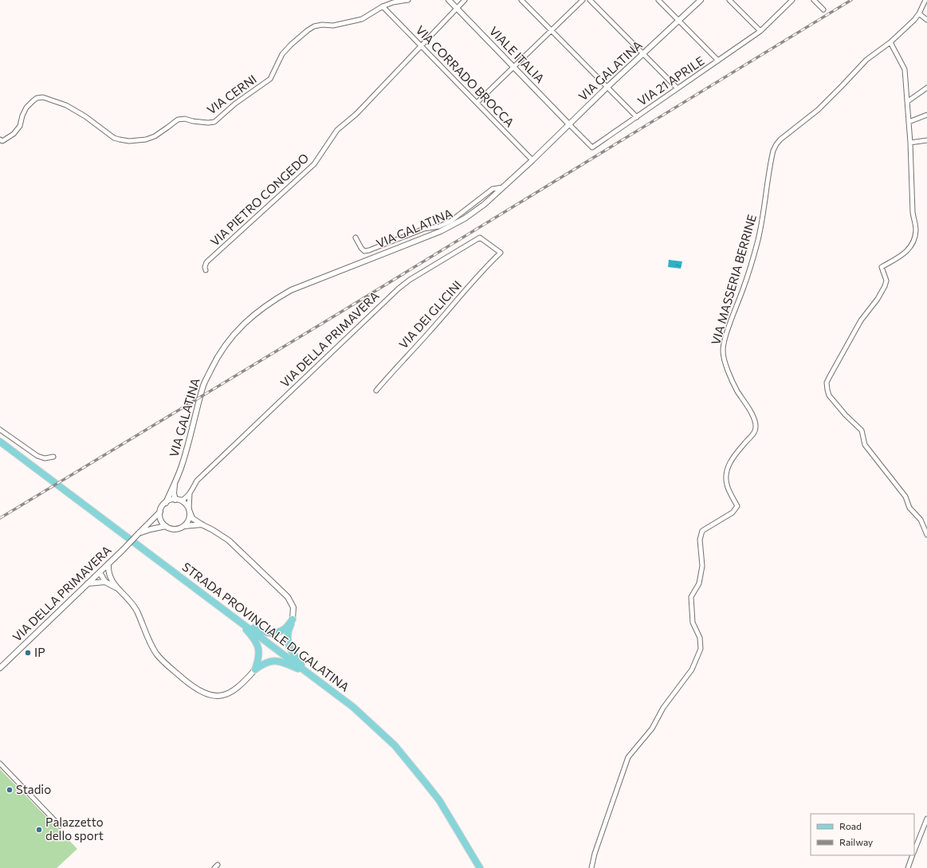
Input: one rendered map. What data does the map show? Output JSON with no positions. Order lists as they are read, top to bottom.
{
  "streets": {
    "main road": ["STRADA PROVINCIALE DI GALATINA"],
    "street": [
      "VIALE ITALIA",
      "VIA GALATINA",
      "VIA CORRADO BROCCA",
      "VIA 21 APRILE",
      "VIA CERNI",
      "VIA PIETRO CONGEDO",
      "VIA MASSERIA BERRINE",
      "VIA DEI GLICINI",
      "VIA DELLA PRIMAVERA"
    ]
  },
  "crossings": [
    ["VIALE ITALIA", "VIA GALATINA"],
    ["VIALE ITALIA", "VIA 21 APRILE"],
    ["VIALE ITALIA", "VIA PIETRO CONGEDO"],
    ["VIA GALATINA", "VIA CORRADO BROCCA"],
    ["VIA GALATINA", "VIA 21 APRILE"],
    ["VIA GALATINA", "VIA DELLA PRIMAVERA"],
    ["VIA CORRADO BROCCA", "VIA CERNI"],
    ["VIA CORRADO BROCCA", "VIA PIETRO CONGEDO"],
    ["VIA DEI GLICINI", "VIA DELLA PRIMAVERA"]
  ],
  "places": ["IP", "Stadio", "Palazzetto dello sport"],
  "legend": ["Road", "Railway"]
}
